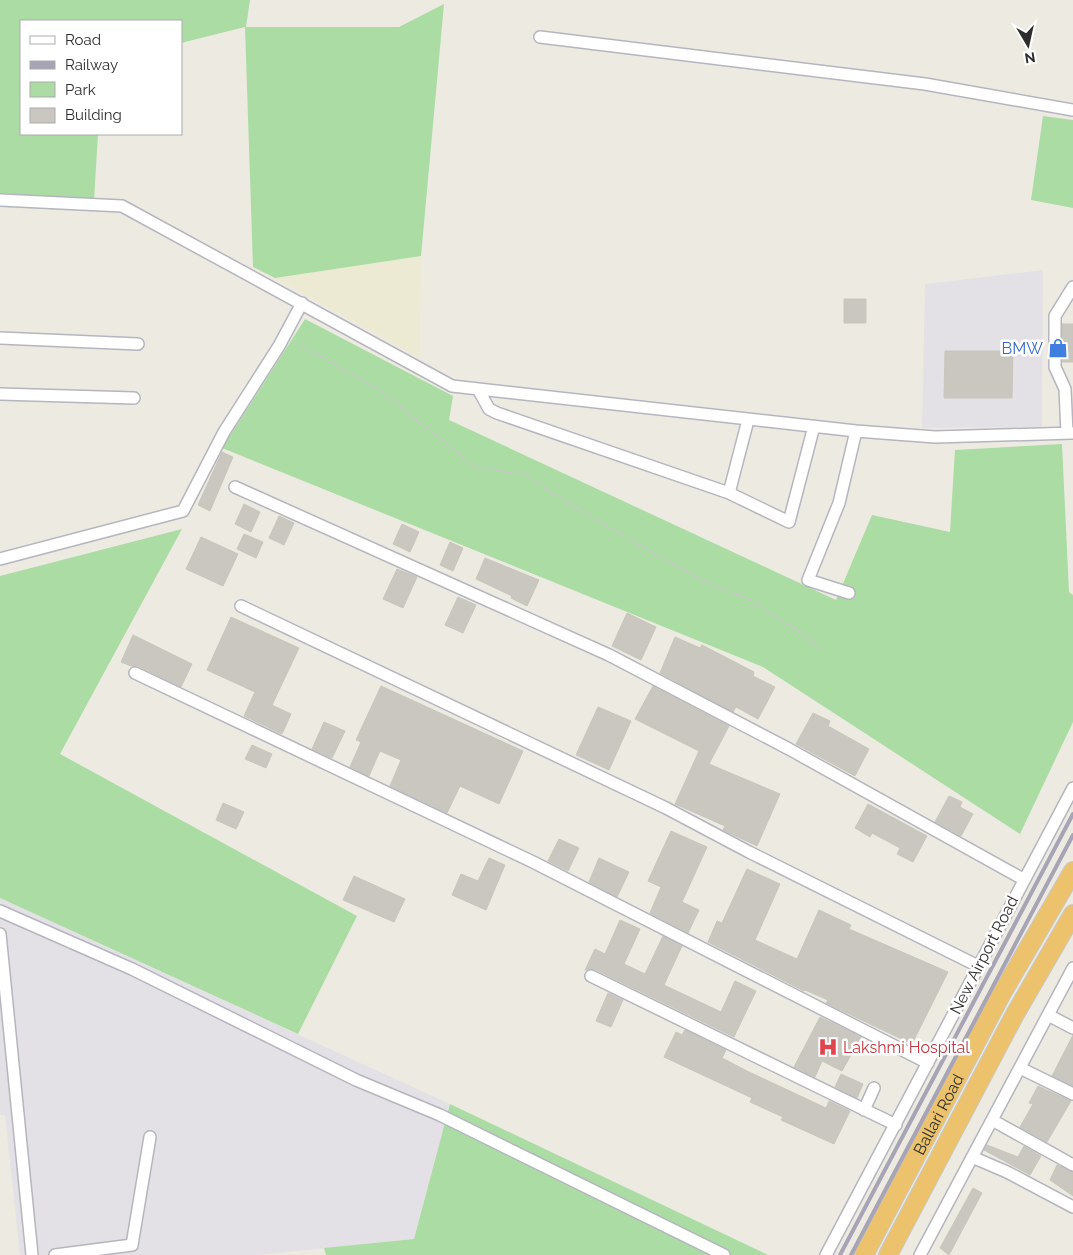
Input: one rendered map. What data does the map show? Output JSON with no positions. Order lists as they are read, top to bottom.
{
  "streets": {
    "highway": ["Ballari Road"],
    "street": ["New Airport Road"]
  },
  "places": {
    "shop": ["BMW"],
    "hospital": ["Lakshmi Hospital"]
  },
  "legend": [
    "Road",
    "Railway",
    "Park",
    "Building"
  ],
  "north": "bottom"
}
